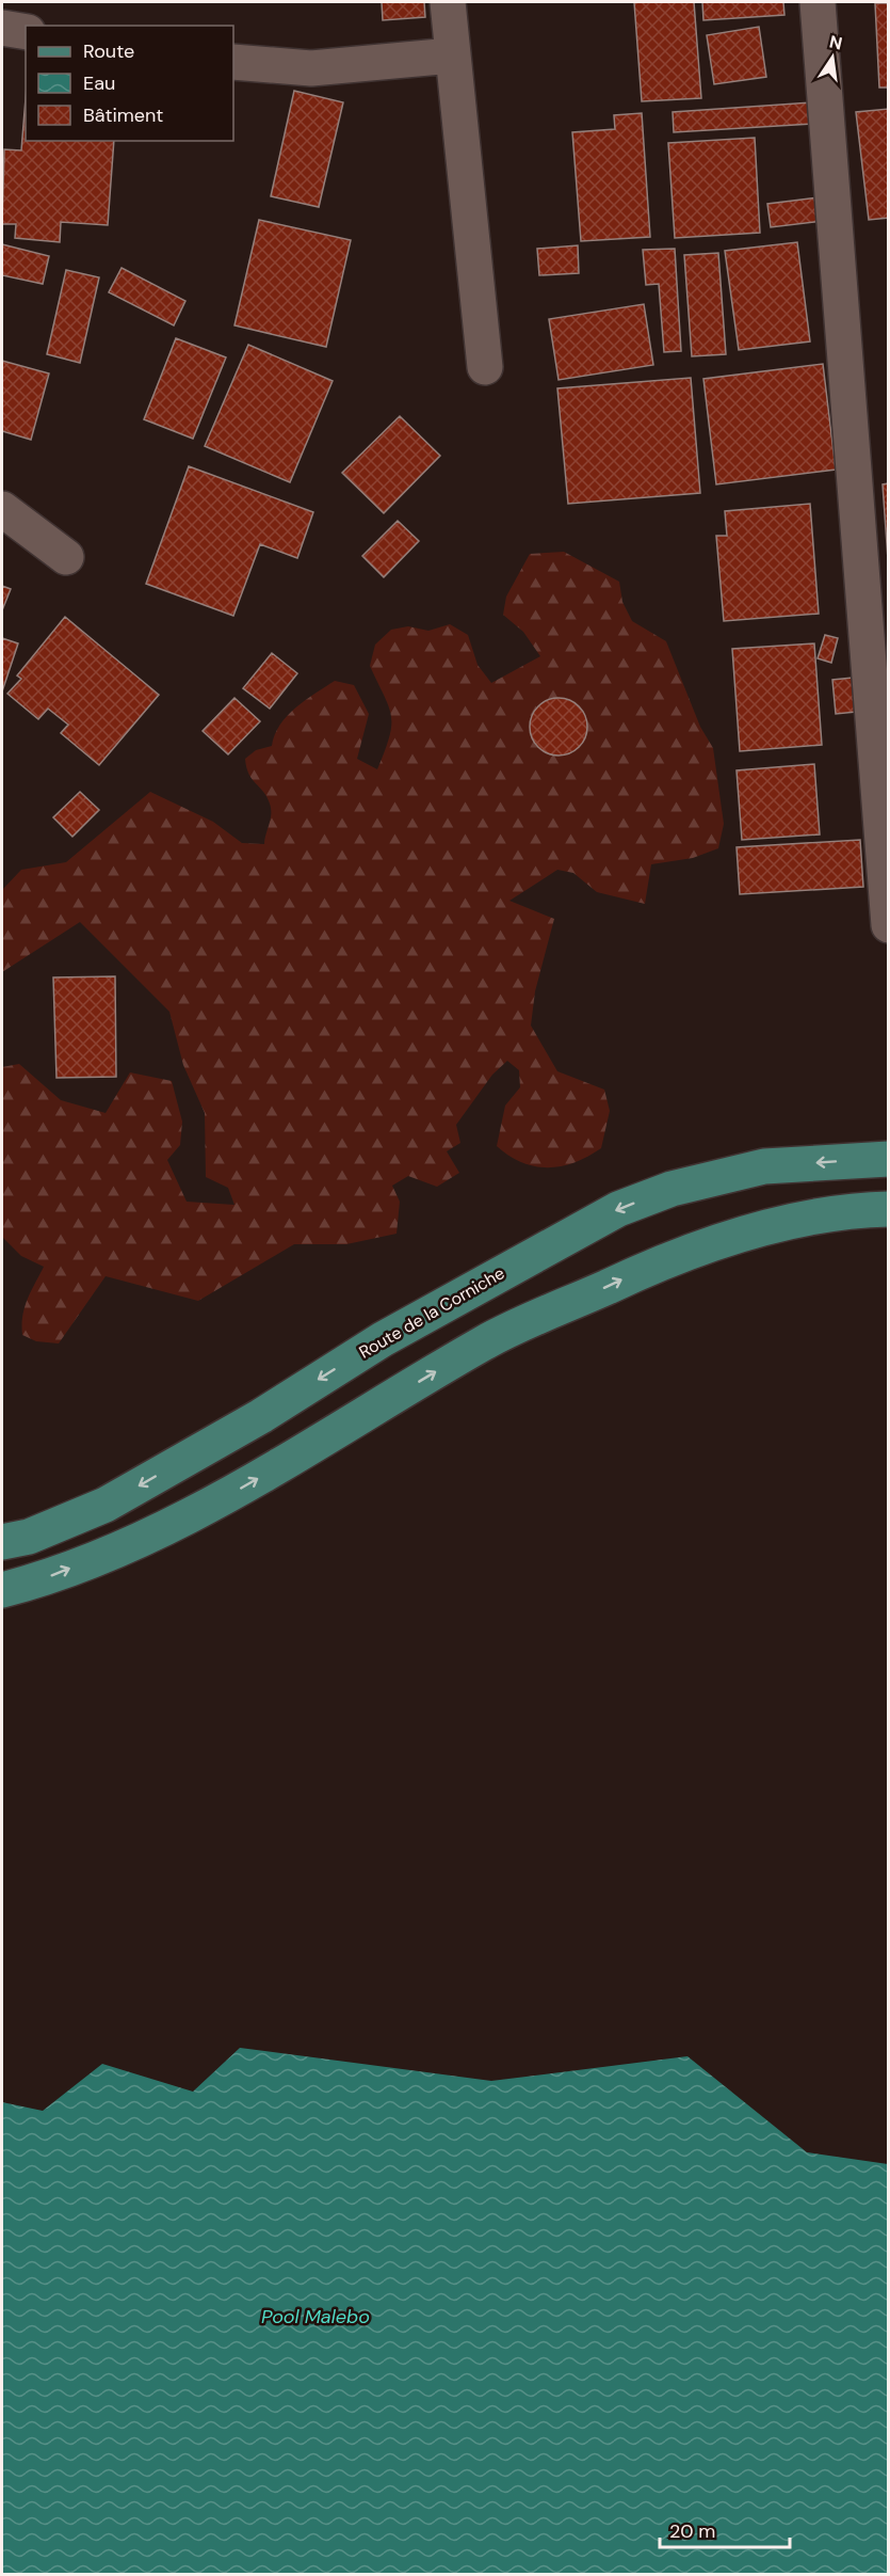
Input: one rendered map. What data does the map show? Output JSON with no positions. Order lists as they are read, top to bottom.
{
  "streets": {
    "main road": ["Route de la Corniche"]
  },
  "water": ["Pool Malebo"],
  "legend": ["Route", "Eau", "Bâtiment"],
  "scale_bar": "20 m",
  "north": "top"
}
